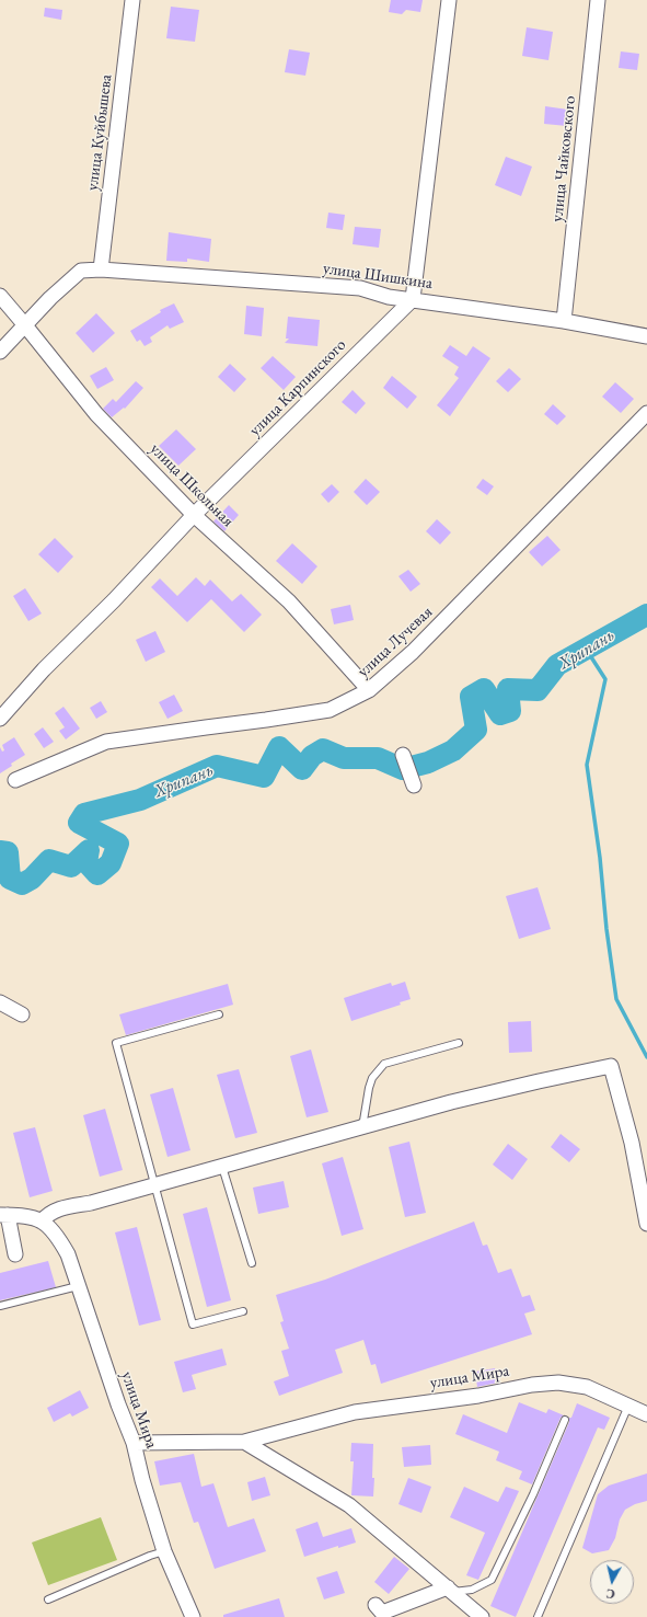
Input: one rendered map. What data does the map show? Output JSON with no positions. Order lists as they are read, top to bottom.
{
  "streets": {
    "street": [
      "улица Куйбышева",
      "улица Чайковского",
      "улица Шишкина",
      "улица Карпинского",
      "улица Школьная",
      "улица Лучевая",
      "улица Мира"
    ]
  },
  "crossings": [
    ["улица Куйбышева", "улица Шишкина"],
    ["улица Чайковского", "улица Шишкина"],
    ["улица Шишкина", "улица Карпинского"],
    ["улица Шишкина", "улица Школьная"],
    ["улица Карпинского", "улица Школьная"],
    ["улица Школьная", "улица Лучевая"]
  ],
  "water": ["Хрипань"],
  "north": "bottom"
}
